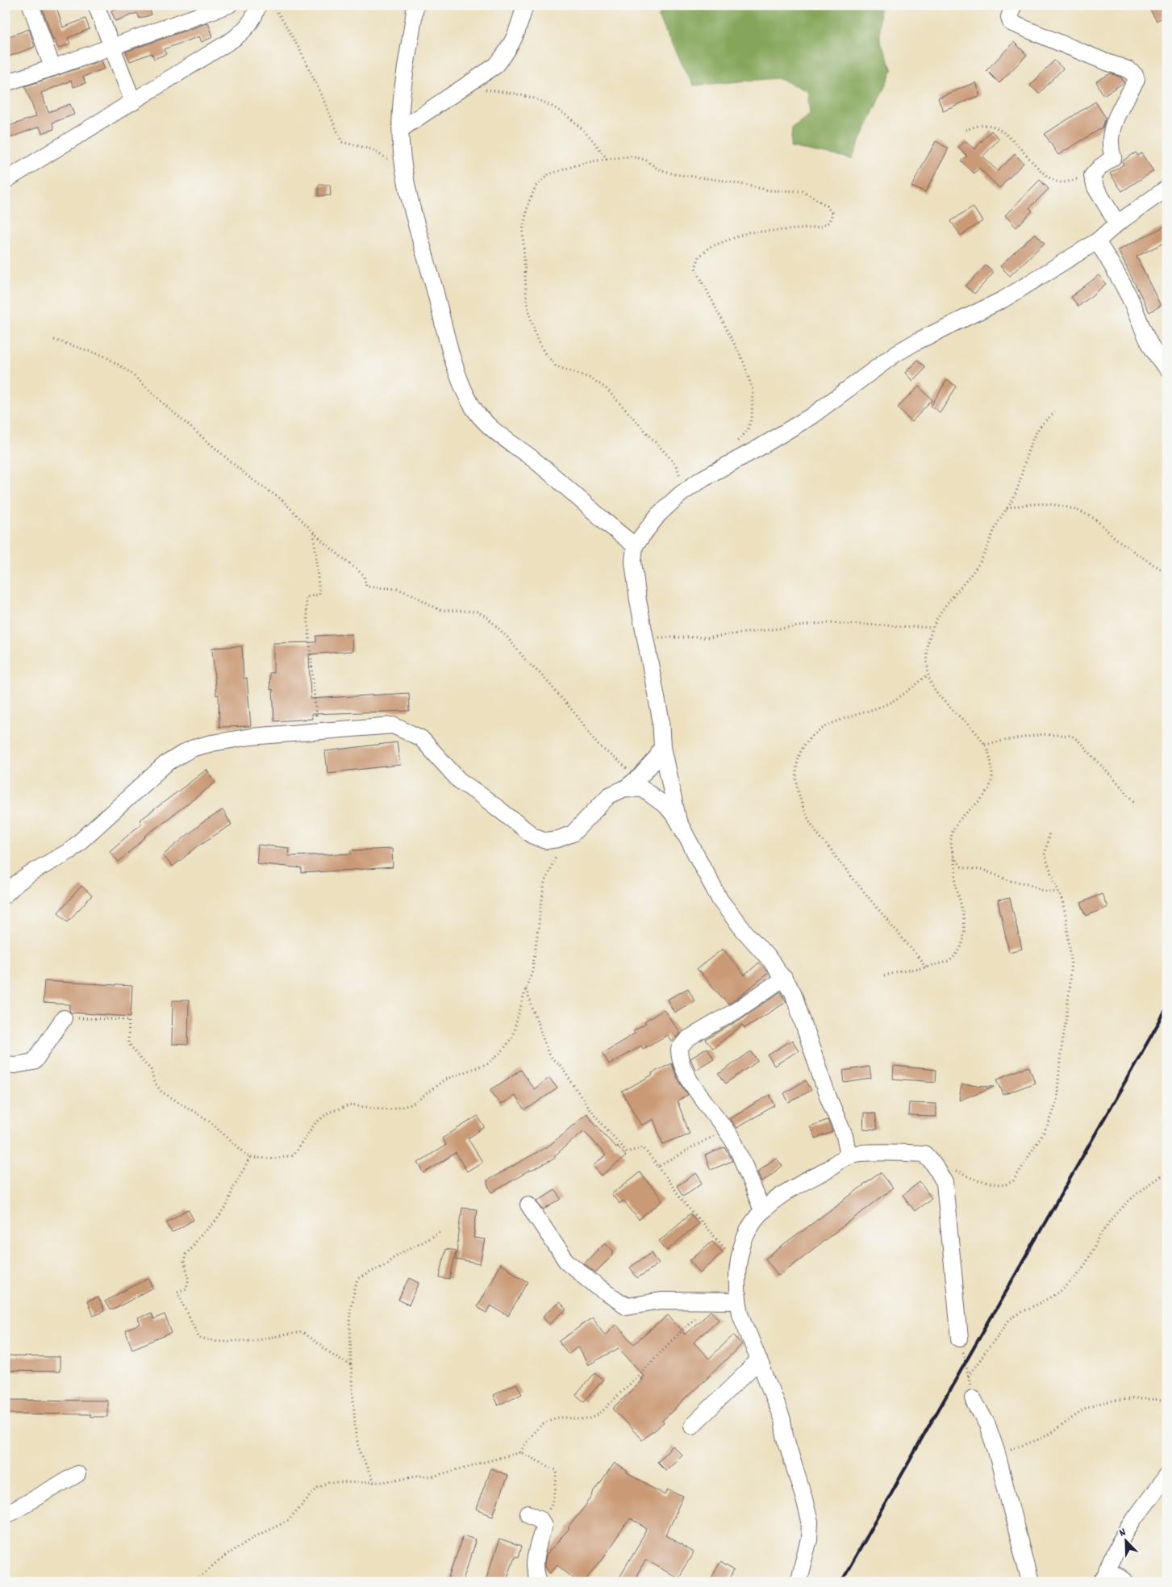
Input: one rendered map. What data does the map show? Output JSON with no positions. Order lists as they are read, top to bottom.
{
  "north": "top left"
}
